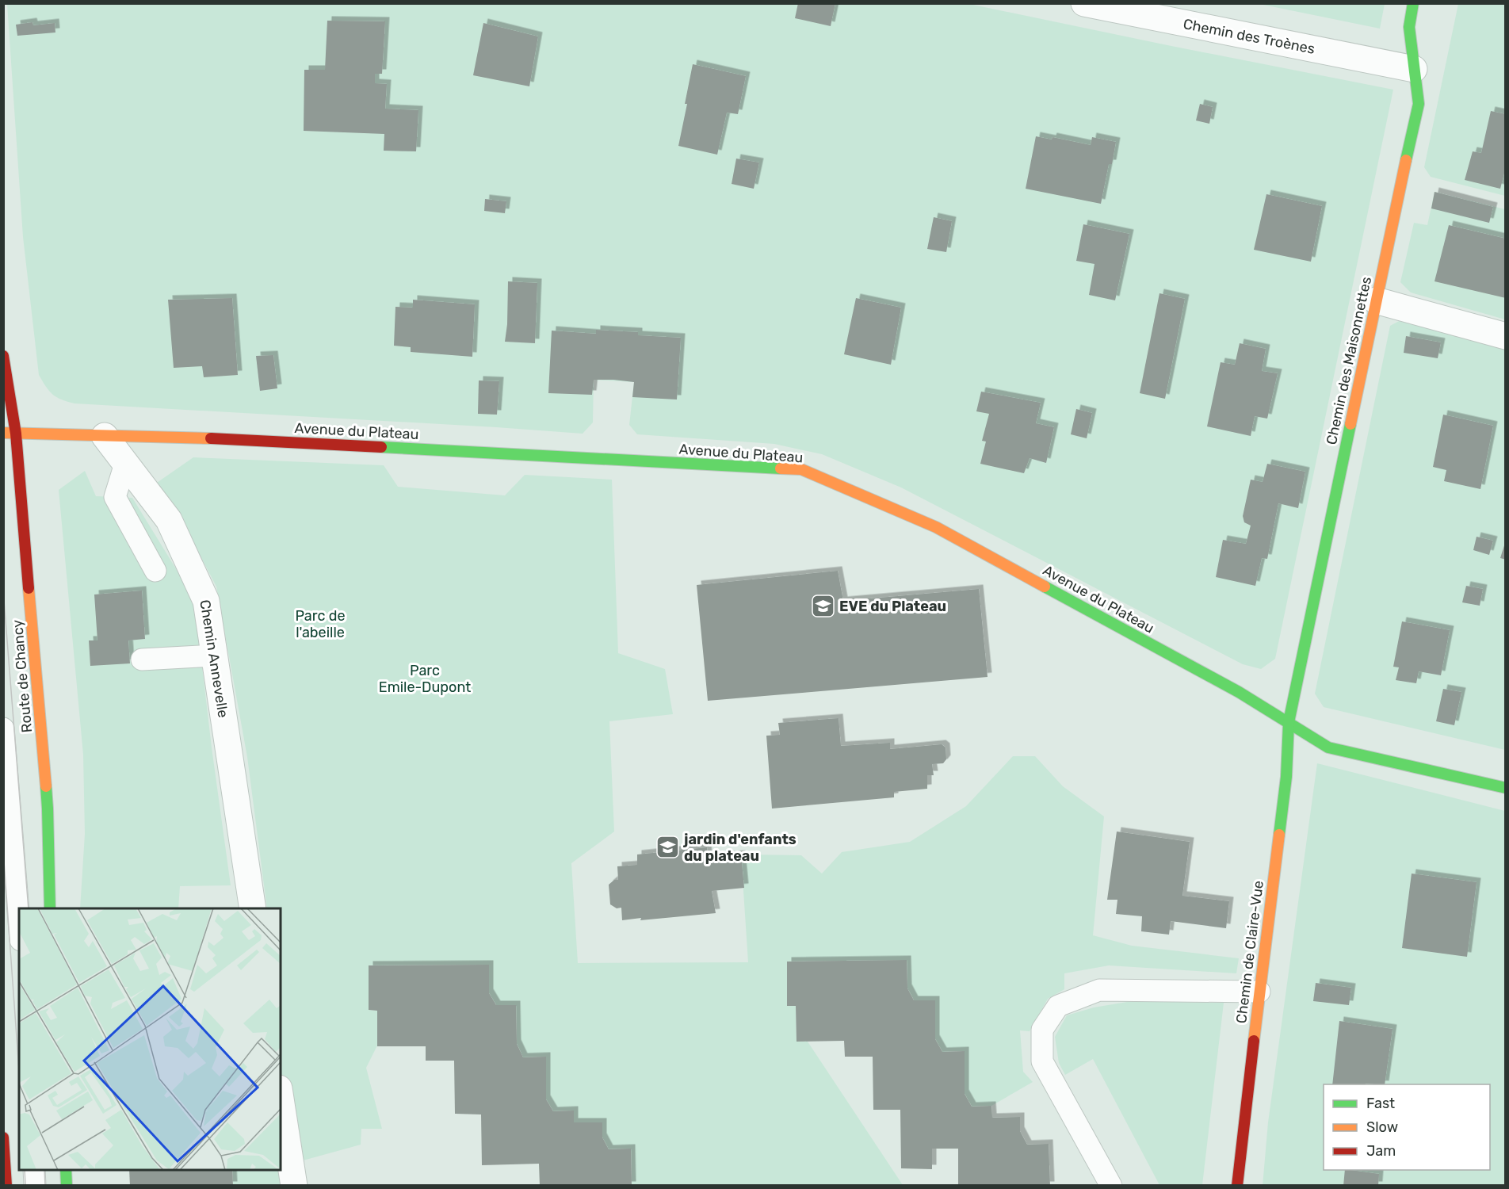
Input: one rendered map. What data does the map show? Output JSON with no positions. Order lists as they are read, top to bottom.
{
  "streets": {
    "street": [
      "Chemin des Troènes",
      "Chemin des Maisonnettes",
      "Avenue du Plateau",
      "Chemin Annevelle",
      "Route de Chancy",
      "Chemin de Claire-Vue"
    ]
  },
  "crossings": [
    ["Chemin des Troènes", "Chemin des Maisonnettes"],
    ["Chemin des Maisonnettes", "Avenue du Plateau"],
    ["Chemin des Maisonnettes", "Chemin de Claire-Vue"],
    ["Avenue du Plateau", "Chemin Annevelle"],
    ["Avenue du Plateau", "Route de Chancy"],
    ["Avenue du Plateau", "Chemin de Claire-Vue"]
  ],
  "parks": ["Parc de l'abeille", "Parc Emile-Dupont"],
  "places": {
    "school or university": ["EVE du Plateau", "jardin d'enfants du plateau"]
  },
  "legend": ["Fast", "Slow", "Jam"]
}
